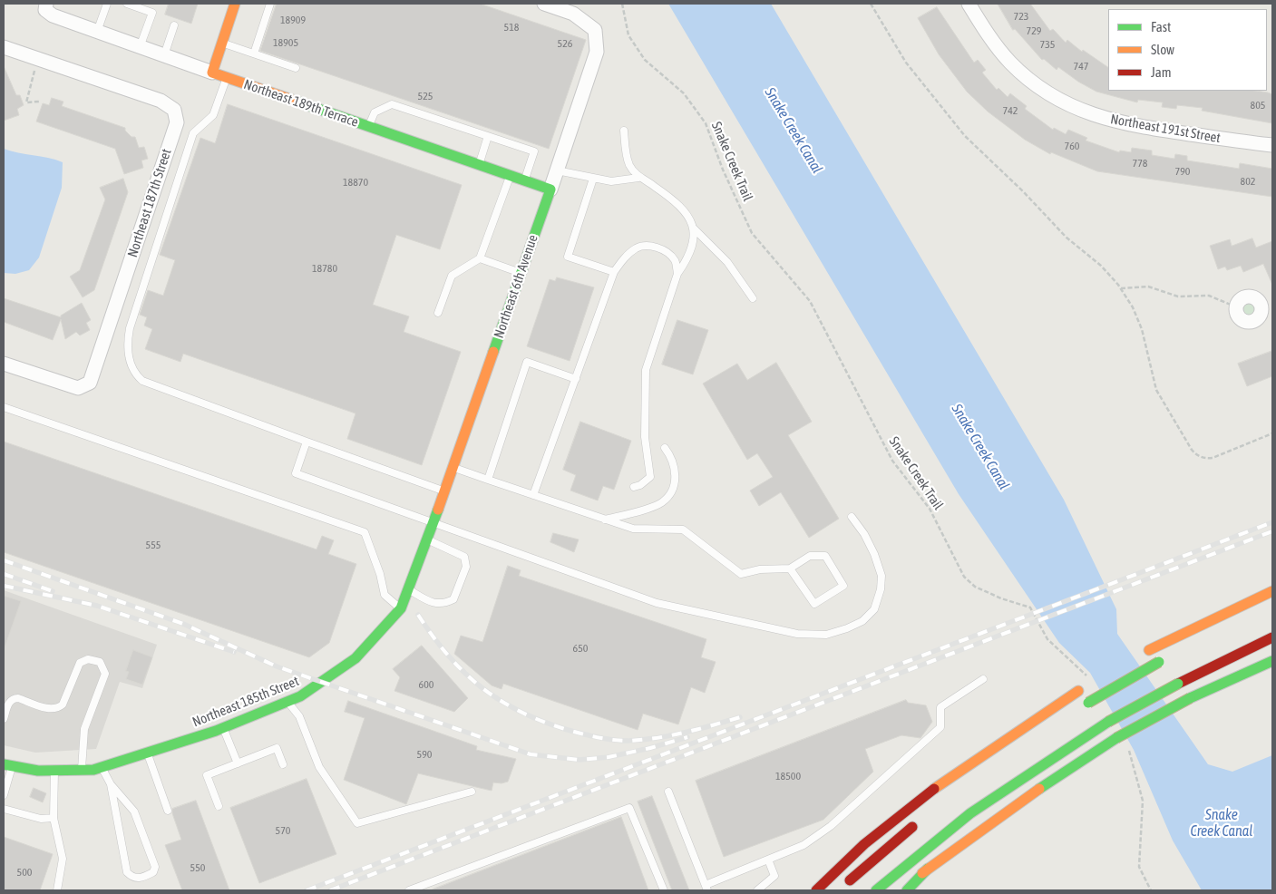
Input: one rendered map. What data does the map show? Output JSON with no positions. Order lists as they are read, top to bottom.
{
  "streets": {
    "main road": ["Northeast 189th Terrace", "Northeast 6th Avenue", "Northeast 185th Street"],
    "street": ["Northeast 191st Street", "Northeast 187th Street"],
    "path": ["Snake Creek Trail"]
  },
  "crossings": [
    ["Northeast 189th Terrace", "Northeast 6th Avenue"],
    ["Northeast 6th Avenue", "Northeast 185th Street"]
  ],
  "water": ["Snake Creek Canal"],
  "house_numbers": [
    "723",
    "18909",
    "518",
    "729",
    "18905",
    "526",
    "735",
    "747",
    "525",
    "805",
    "742",
    "760",
    "778",
    "790",
    "802",
    "18870",
    "18780",
    "555",
    "650",
    "600",
    "590",
    "18500",
    "570",
    "550",
    "500"
  ],
  "legend": ["Fast", "Slow", "Jam"]
}
